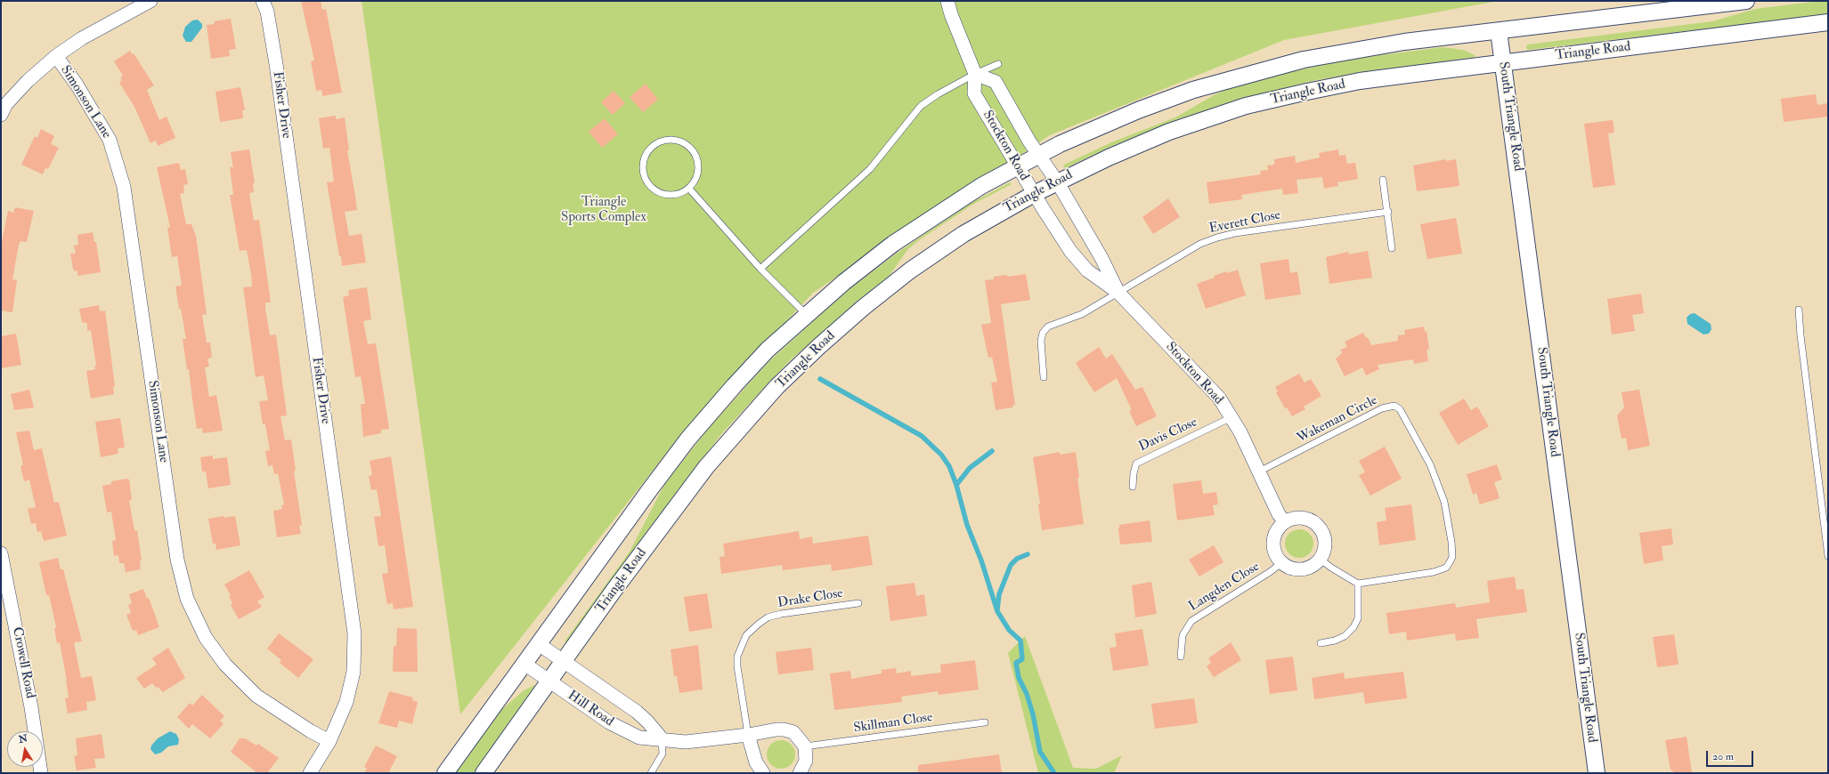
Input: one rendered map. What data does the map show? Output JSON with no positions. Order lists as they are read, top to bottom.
{
  "streets": {
    "street": [
      "Triangle Road",
      "Simonson Lane",
      "Fisher Drive",
      "South Triangle Road",
      "Stockton Road",
      "Crowell Road",
      "Hill Road"
    ],
    "lane": [
      "Everett Close",
      "Wakeman Circle",
      "Davis Close",
      "Langden Close",
      "Drake Close",
      "Skillman Close"
    ]
  },
  "crossings": [
    ["Triangle Road", "South Triangle Road"],
    ["Triangle Road", "Stockton Road"],
    ["Triangle Road", "Hill Road"],
    ["Simonson Lane", "Fisher Drive"],
    ["Stockton Road", "Everett Close"],
    ["Stockton Road", "Wakeman Circle"],
    ["Stockton Road", "Davis Close"],
    ["Stockton Road", "Langden Close"],
    ["Drake Close", "Hill Road"],
    ["Hill Road", "Skillman Close"]
  ],
  "parks": ["Triangle Sports Complex"],
  "scale_bar": "20 m",
  "north": "top"
}
